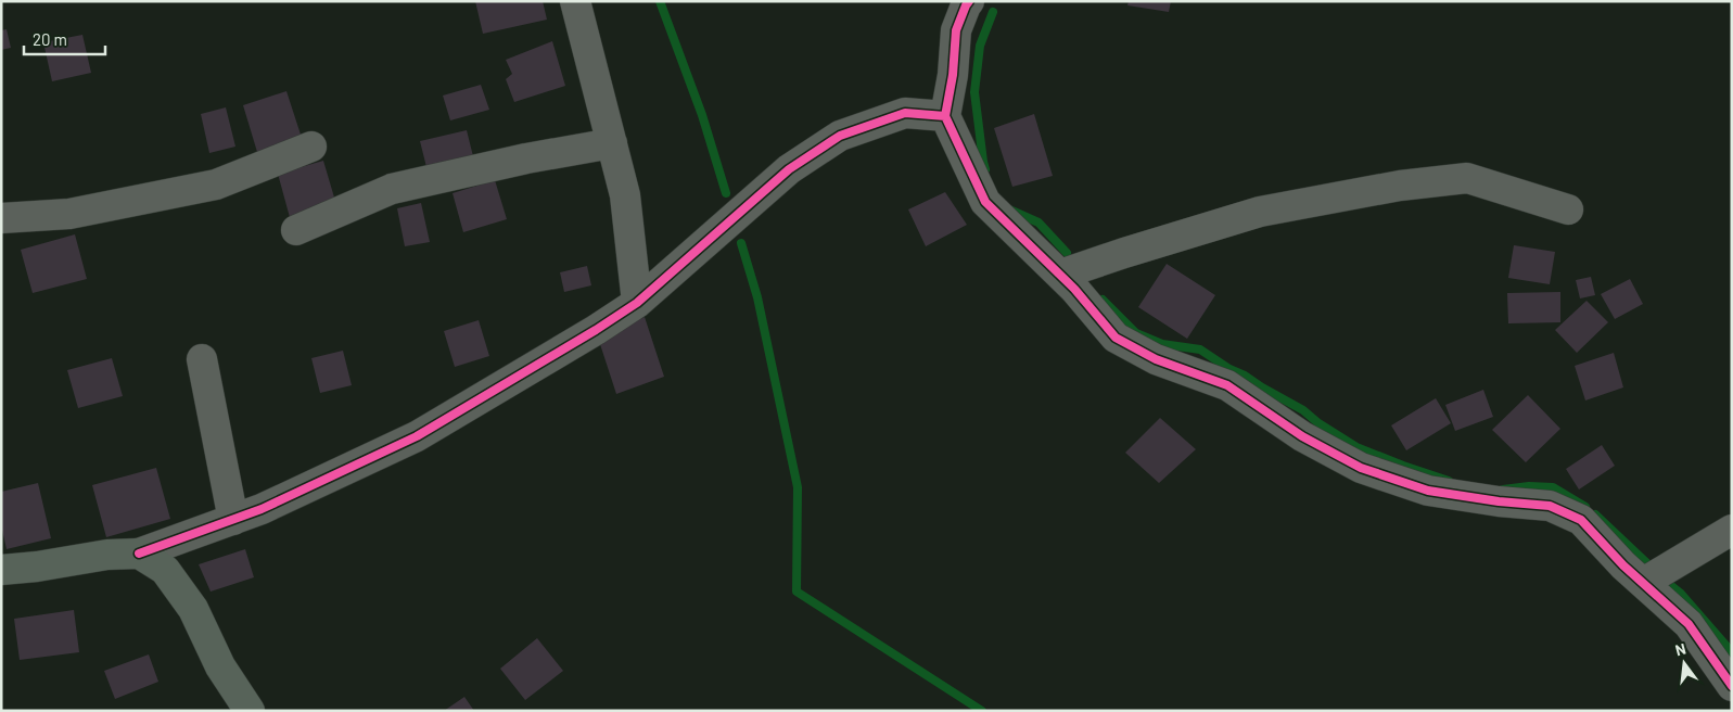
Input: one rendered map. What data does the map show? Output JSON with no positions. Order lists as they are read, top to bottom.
{
  "scale_bar": "20 m",
  "north": "top"
}
